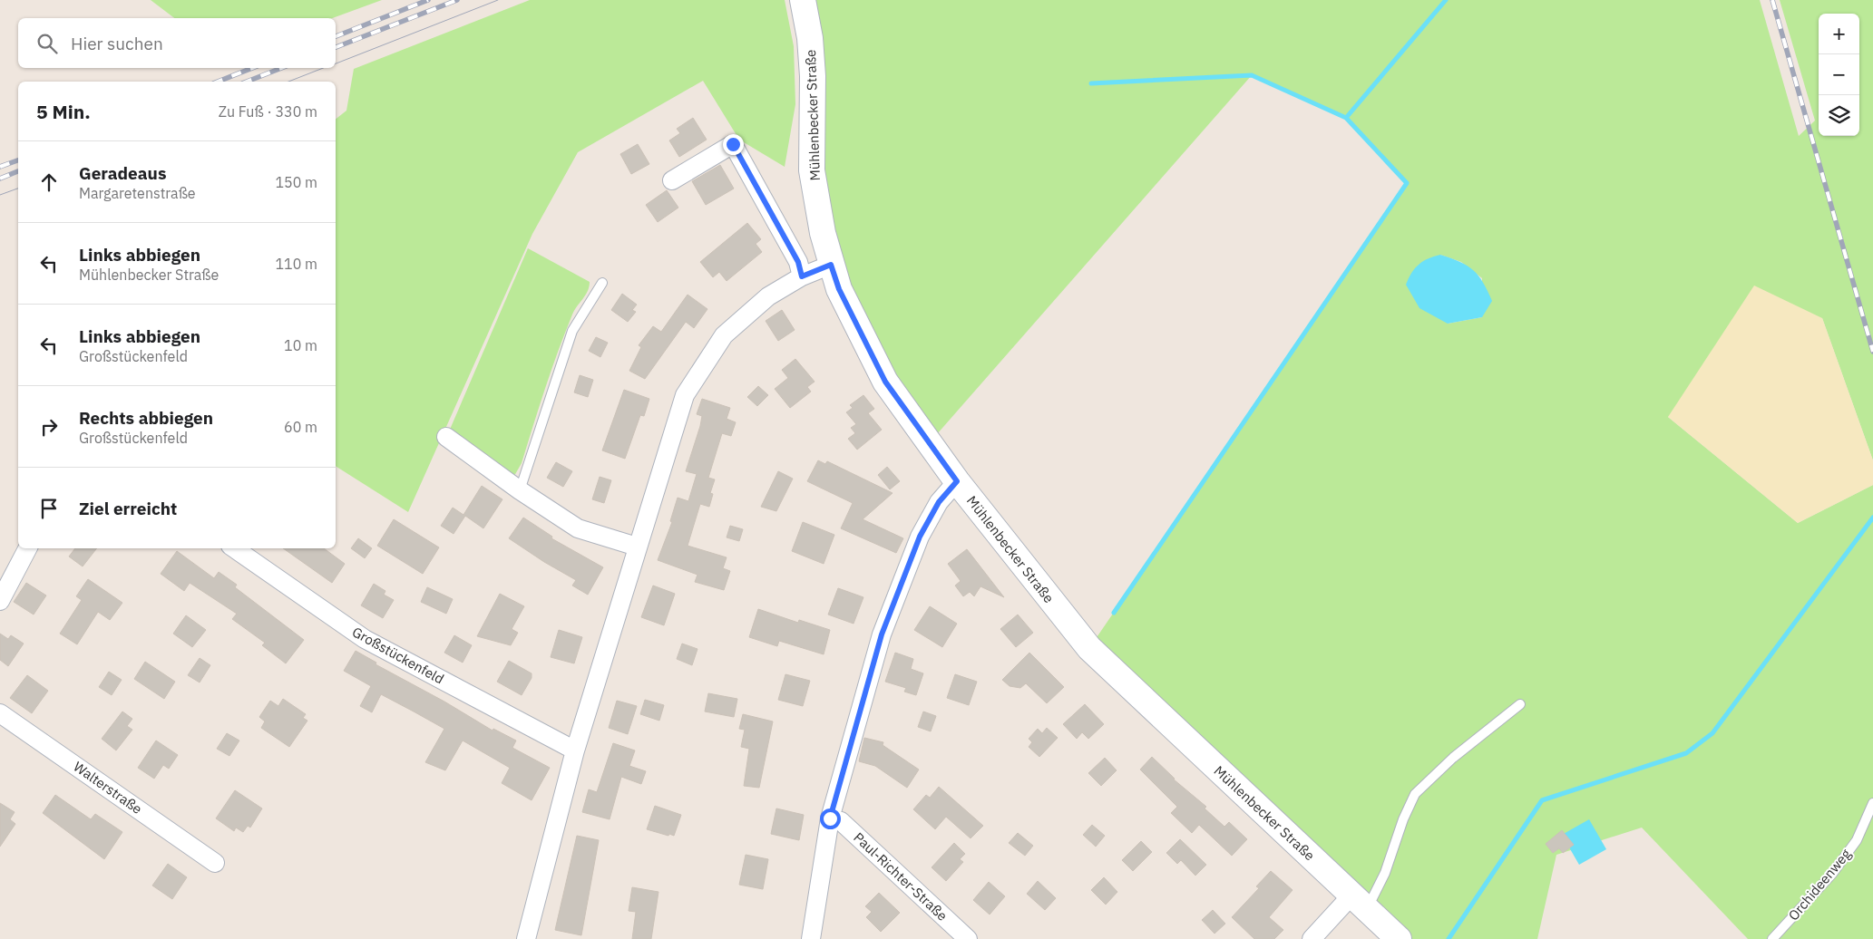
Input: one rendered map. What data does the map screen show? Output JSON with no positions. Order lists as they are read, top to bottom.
{
  "streets": {
    "main road": ["Mühlenbecker Straße"],
    "street": ["Großstückenfeld", "Walterstraße", "Paul-Richter-Straße"],
    "lane": ["Orchideenweg"]
  },
  "page": {
    "map_buttons": ["+", "−"],
    "search": "Hier suchen",
    "heading": ["5 Min.", "Zu Fuß · 330 m"],
    "list": [
      ["Geradeaus", "Margaretenstraße", "150 m"],
      ["Links abbiegen", "Mühlenbecker Straße", "110 m"],
      ["Links abbiegen", "Großstückenfeld", "10 m"],
      ["Rechts abbiegen", "Großstückenfeld", "60 m"],
      "Ziel erreicht"
    ]
  }
}
